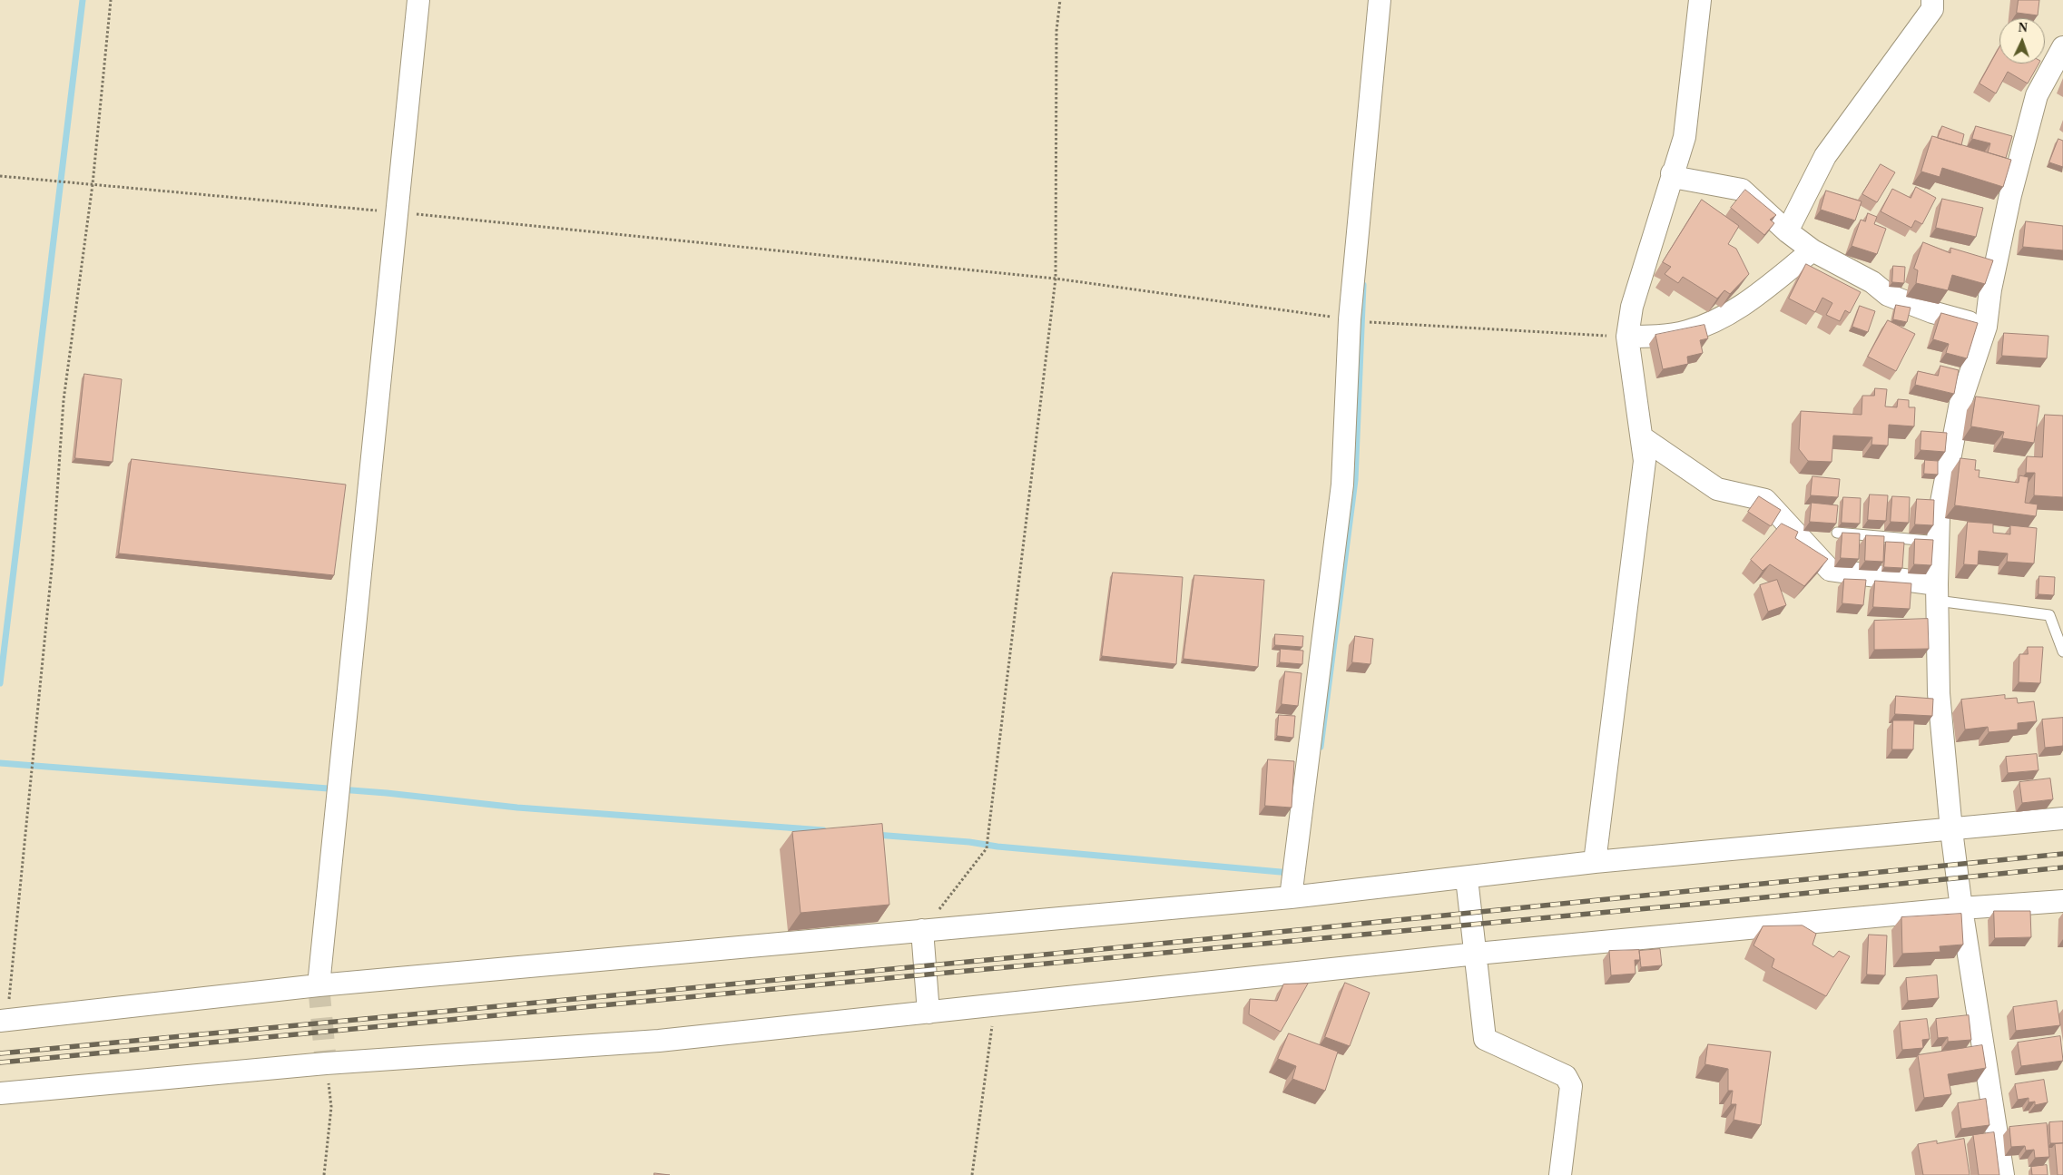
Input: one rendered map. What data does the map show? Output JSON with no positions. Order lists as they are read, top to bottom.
{
  "north": "top"
}
